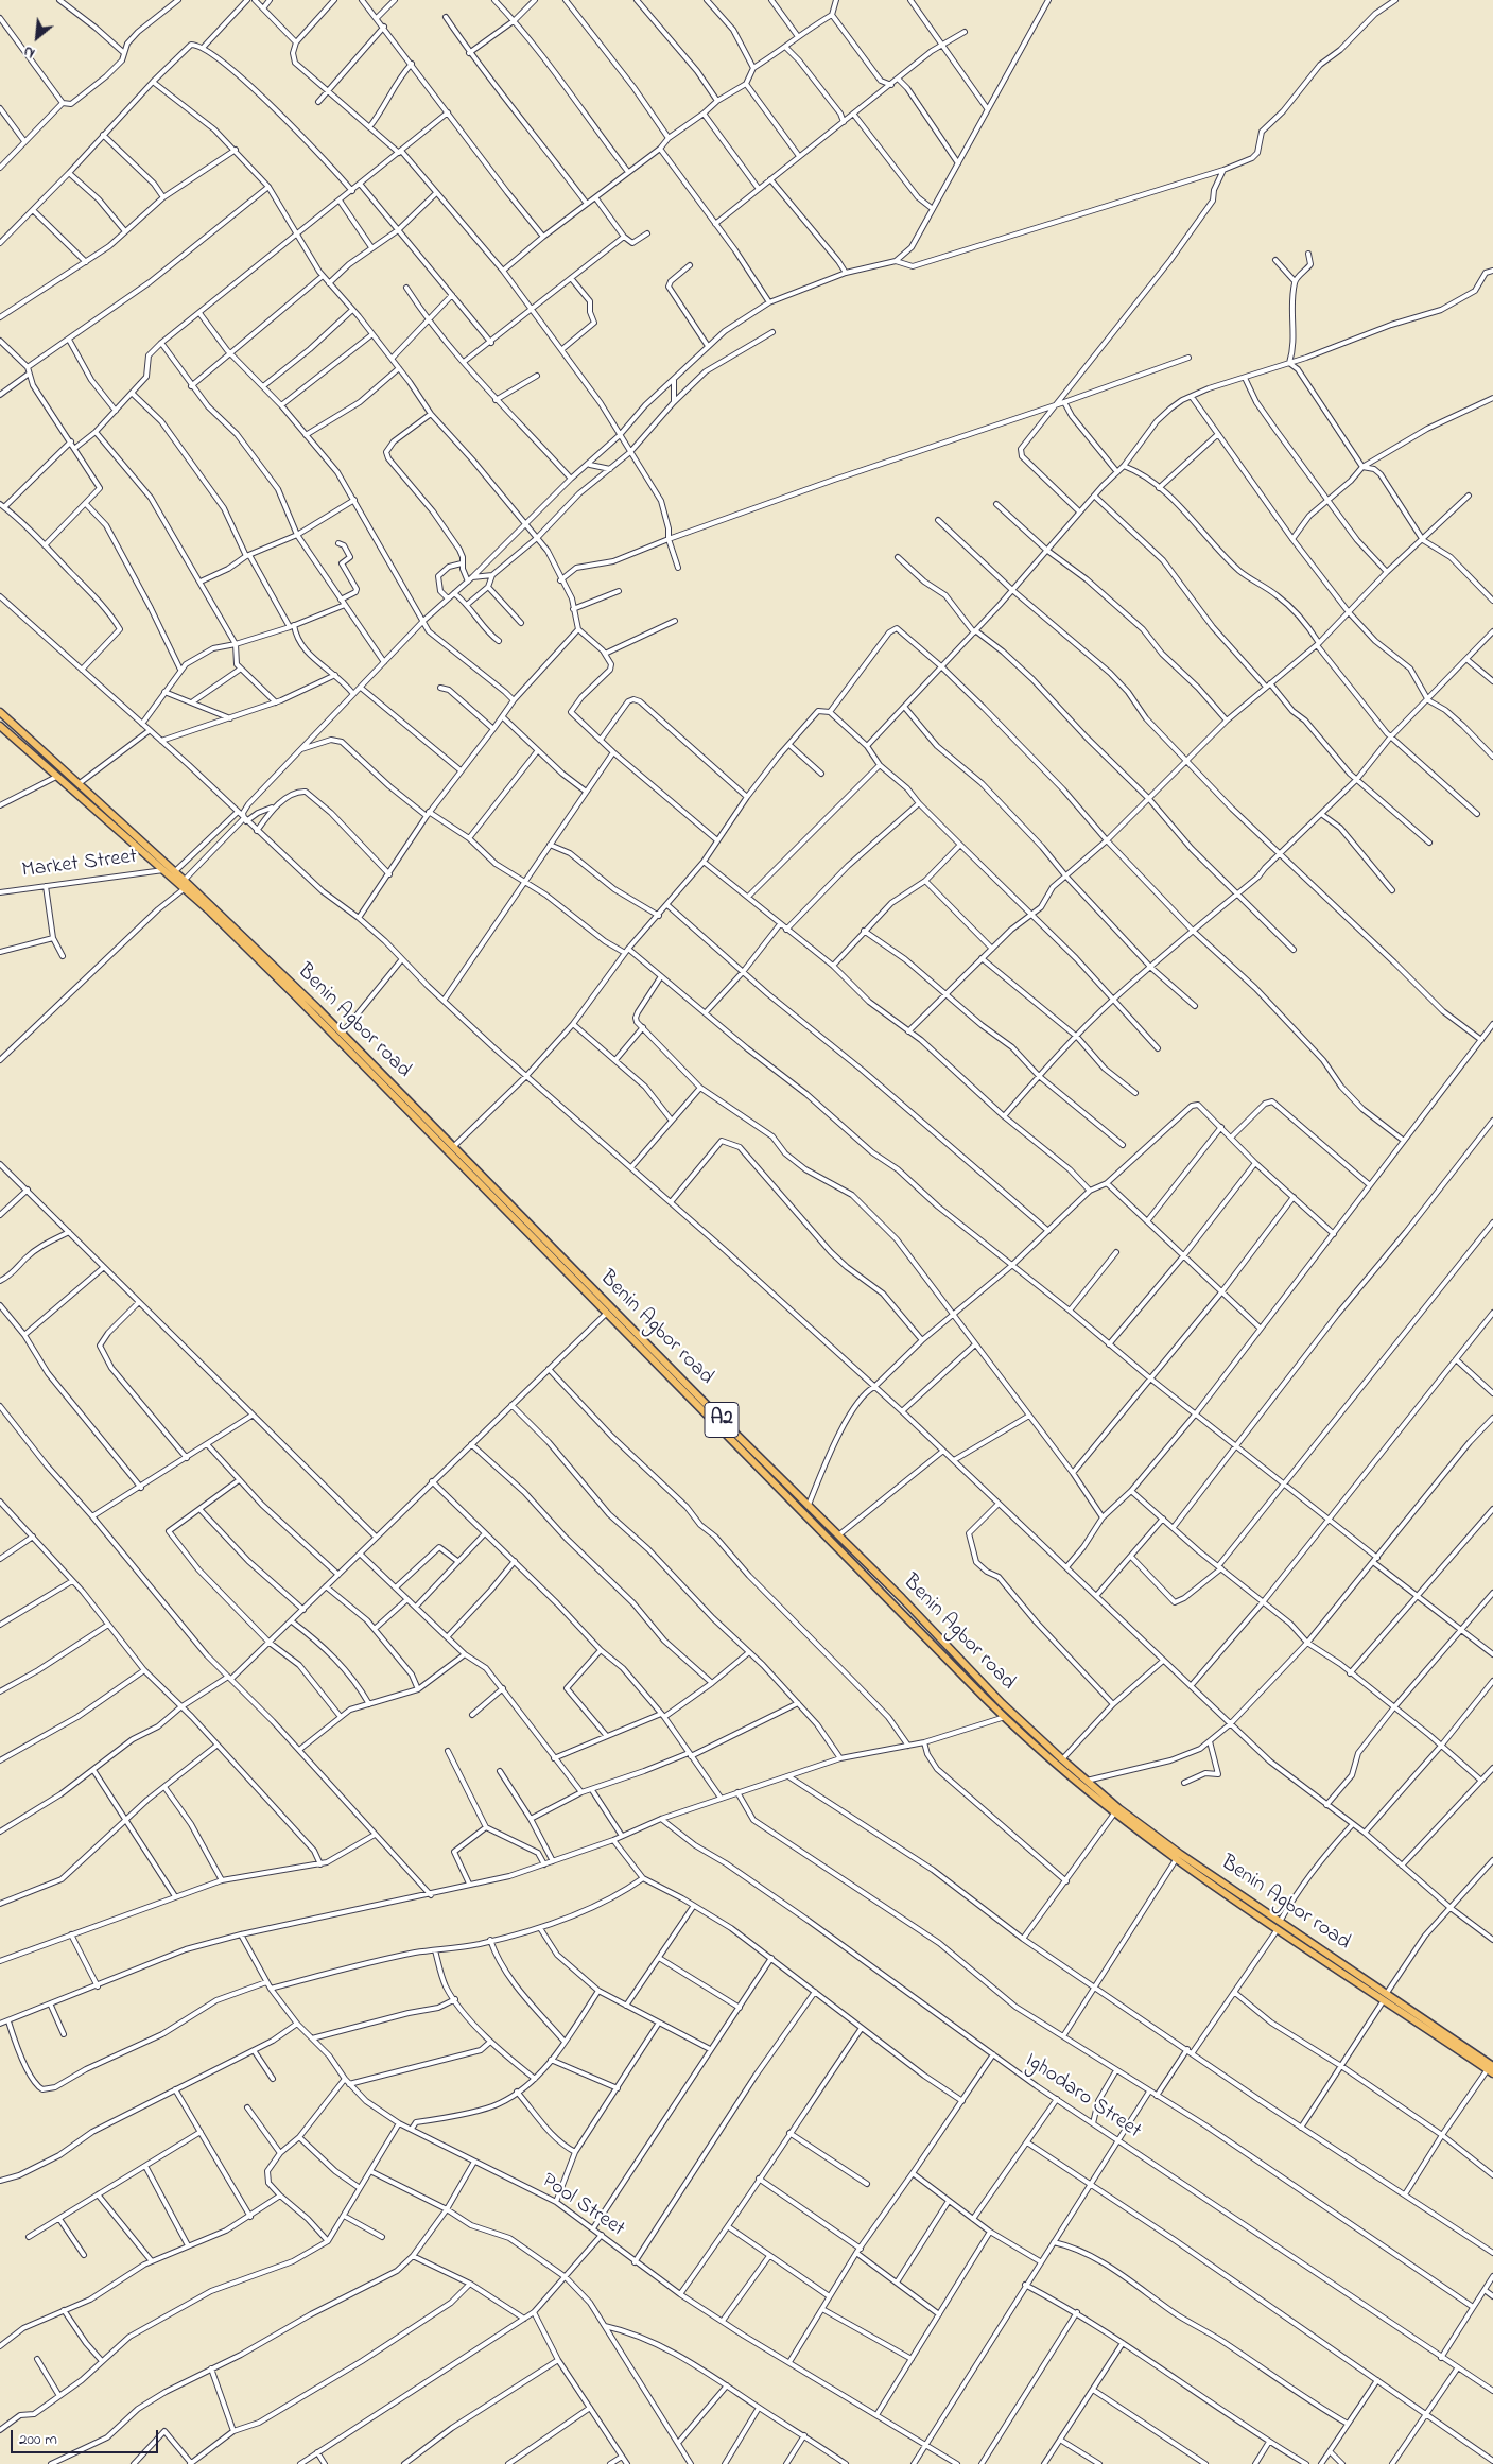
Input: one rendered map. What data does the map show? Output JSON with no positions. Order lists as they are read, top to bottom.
{
  "streets": {
    "highway": ["Benin Agbor road", "A2"],
    "street": ["Market Street", "Ighodaro Street", "Pool Street"]
  },
  "crossings": [
    ["Market Street", "Benin Agbor road"]
  ],
  "scale_bar": "200 m",
  "north": "bottom left"
}
